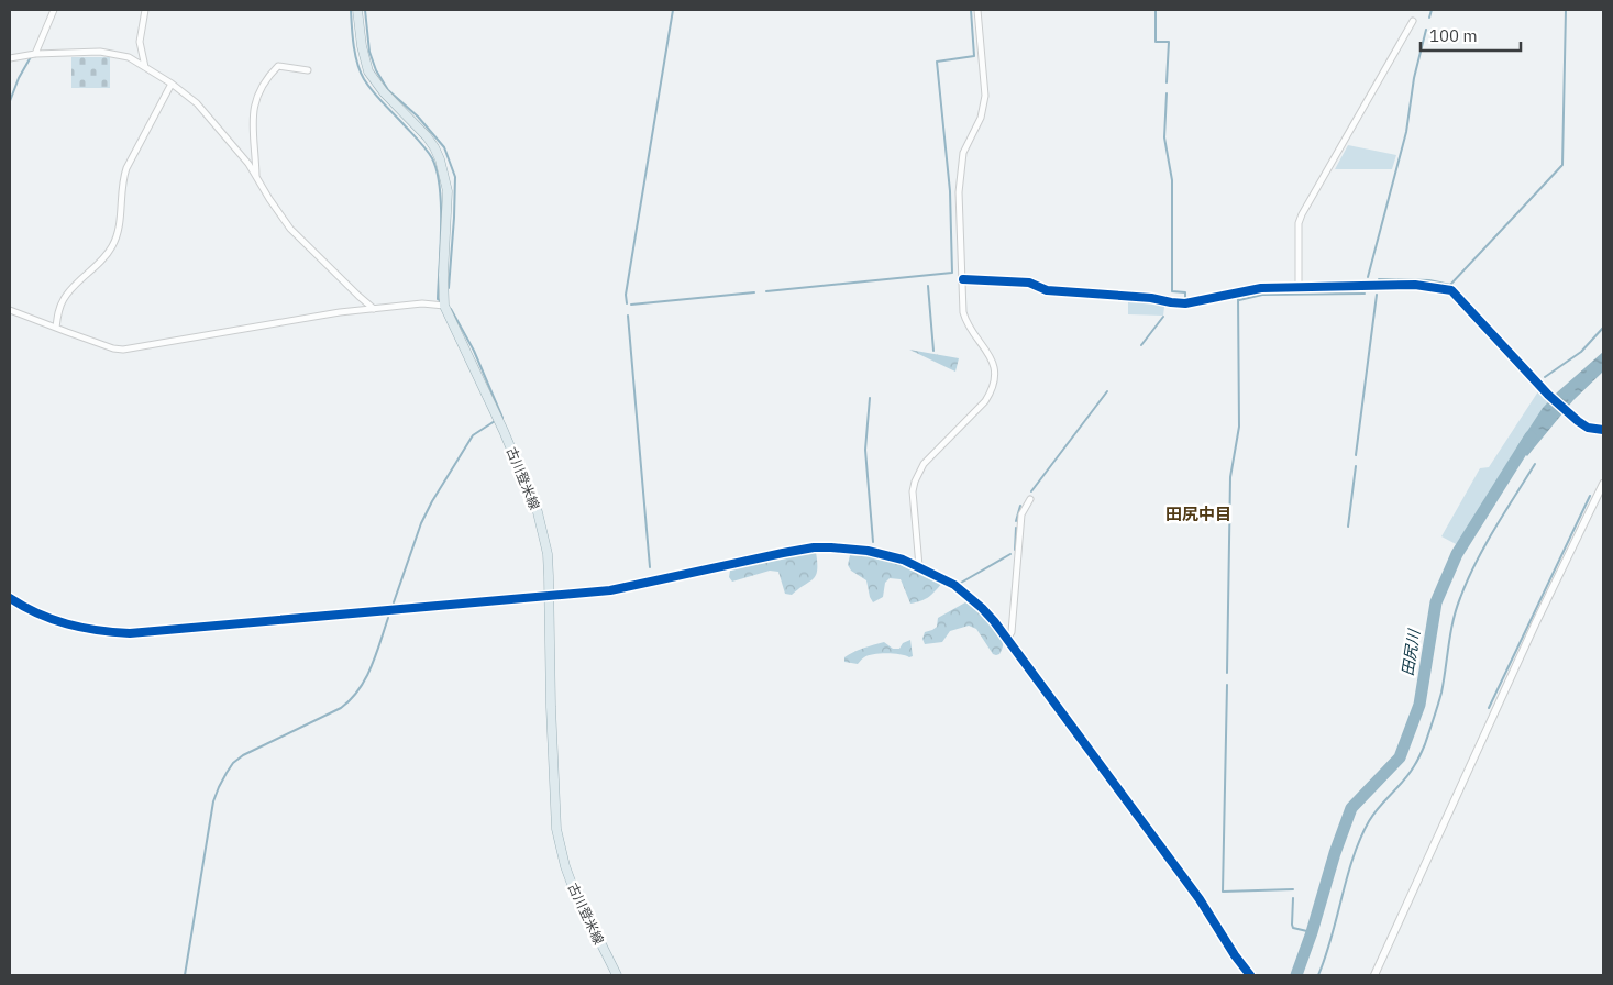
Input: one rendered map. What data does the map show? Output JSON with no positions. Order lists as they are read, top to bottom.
{
  "streets": {
    "main road": ["古川登米線"]
  },
  "districts": ["田尻中目"],
  "water": ["田尻川"],
  "scale_bar": "100 m"
}
